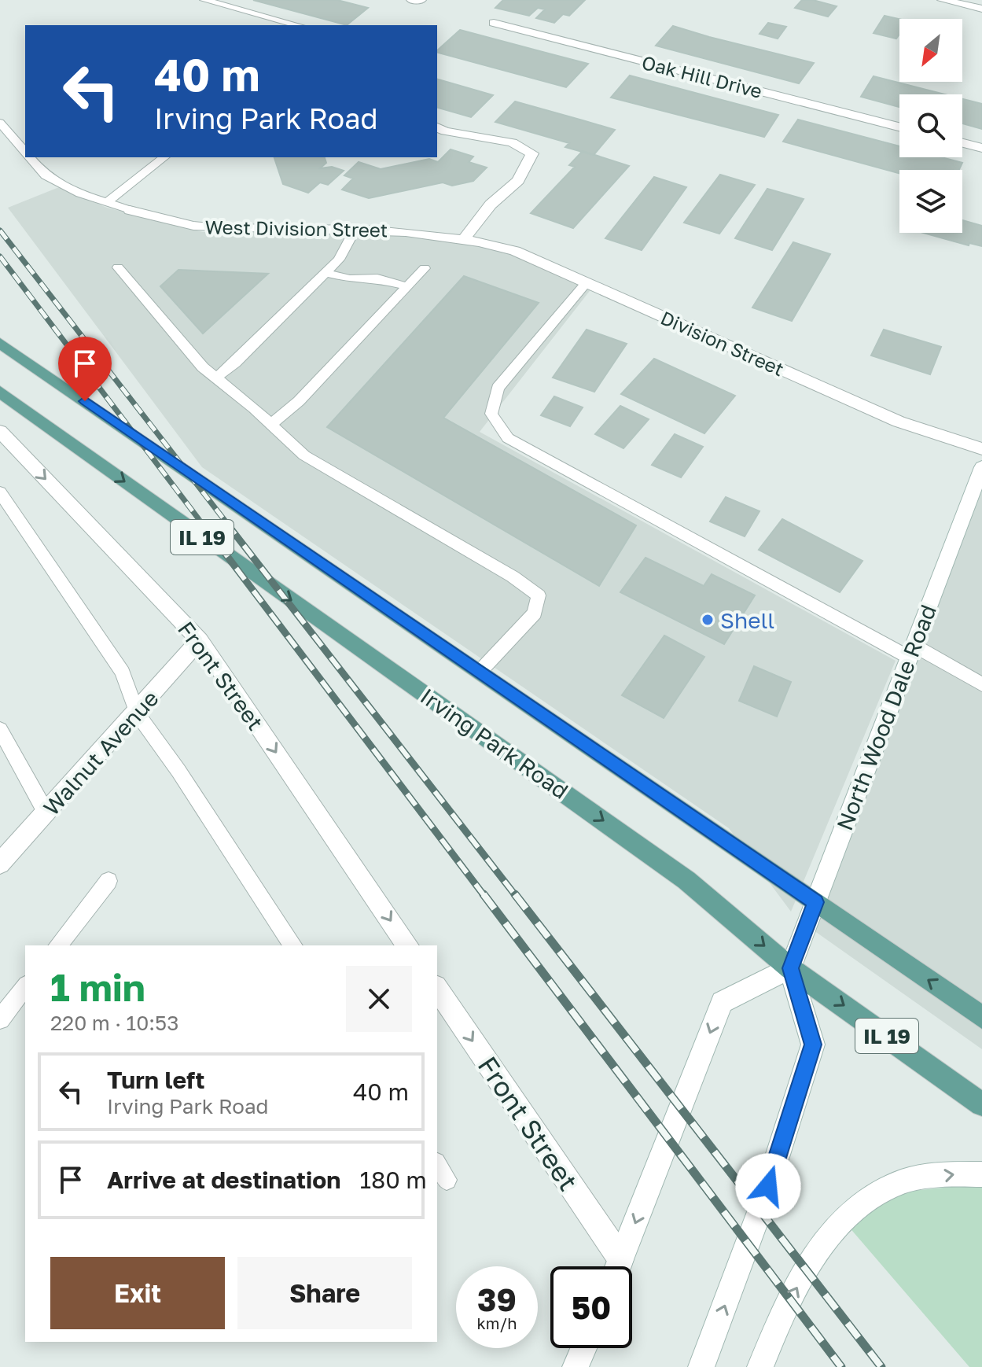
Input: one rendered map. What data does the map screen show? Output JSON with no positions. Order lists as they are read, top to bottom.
{
  "streets": {
    "main road": ["IL 19", "Irving Park Road"],
    "street": [
      "Oak Hill Drive",
      "West Division Street",
      "Division Street",
      "Front Street",
      "North Wood Dale Road",
      "Walnut Avenue"
    ]
  },
  "crossings": [
    ["West Division Street", "Division Street"],
    ["IL 19", "North Wood Dale Road"],
    ["Front Street", "Walnut Avenue"],
    ["North Wood Dale Road", "Irving Park Road"]
  ],
  "one_way": ["Front Street"],
  "places": ["Shell"],
  "north": "bottom left",
  "page": {
    "turn": ["40 m", "Irving Park Road"],
    "heading": ["1 min", "220 m · 10:53"],
    "list": [
      {
        "name": "Turn left",
        "note": "Irving Park Road",
        "value": "40 m"
      },
      {
        "name": "Arrive at destination",
        "value": "180 m"
      }
    ],
    "buttons": ["Exit", "Share"],
    "speed": "39 km/h",
    "limit": "50"
  }
}
